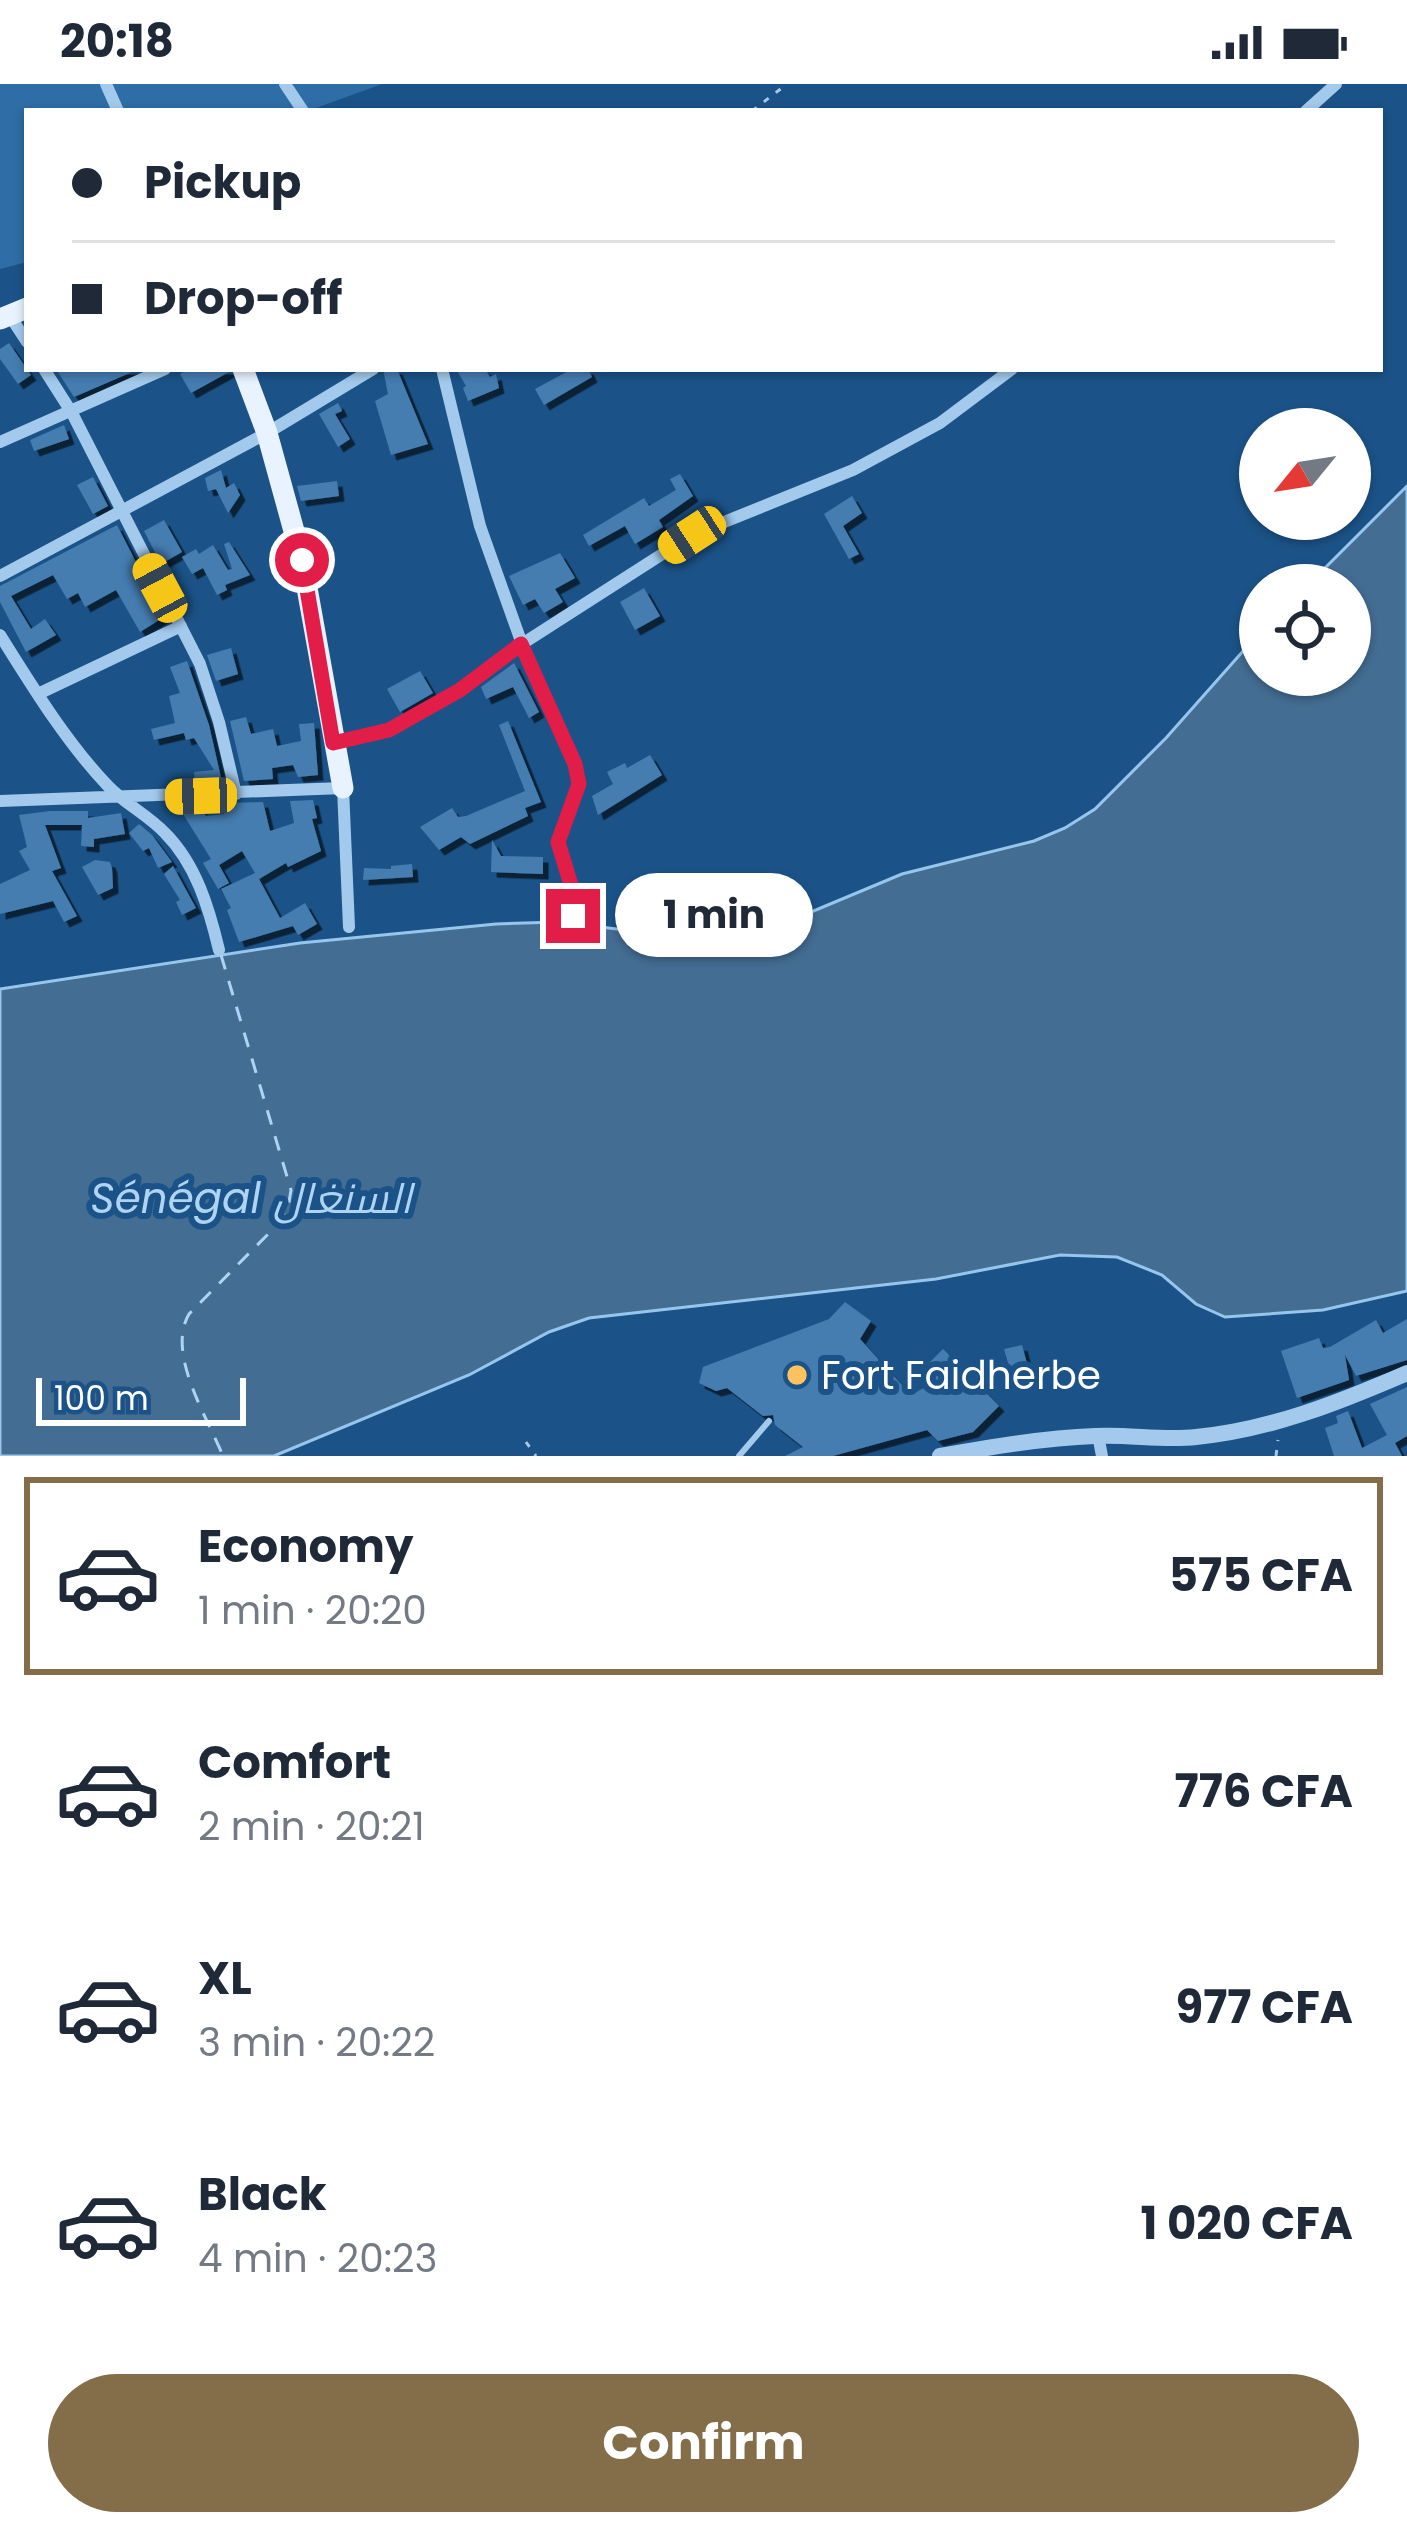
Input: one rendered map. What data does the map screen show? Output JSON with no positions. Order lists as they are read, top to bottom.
{
  "water": ["Sénégal السنغال"],
  "places": ["Fort Faidherbe"],
  "scale_bar": "100 m",
  "north": "bottom left",
  "page": {
    "status": "20:18",
    "banner": ["Pickup", "Drop-off"],
    "bubble": "1 min",
    "scale": "100 m",
    "list": [
      {
        "name": "Economy",
        "note": "1 min · 20:20",
        "value": "575 CFA"
      },
      {
        "name": "Comfort",
        "note": "2 min · 20:21",
        "value": "776 CFA"
      },
      {
        "name": "XL",
        "note": "3 min · 20:22",
        "value": "977 CFA"
      },
      {
        "name": "Black",
        "note": "4 min · 20:23",
        "value": "1 020 CFA"
      }
    ],
    "buttons": "Confirm"
  }
}
